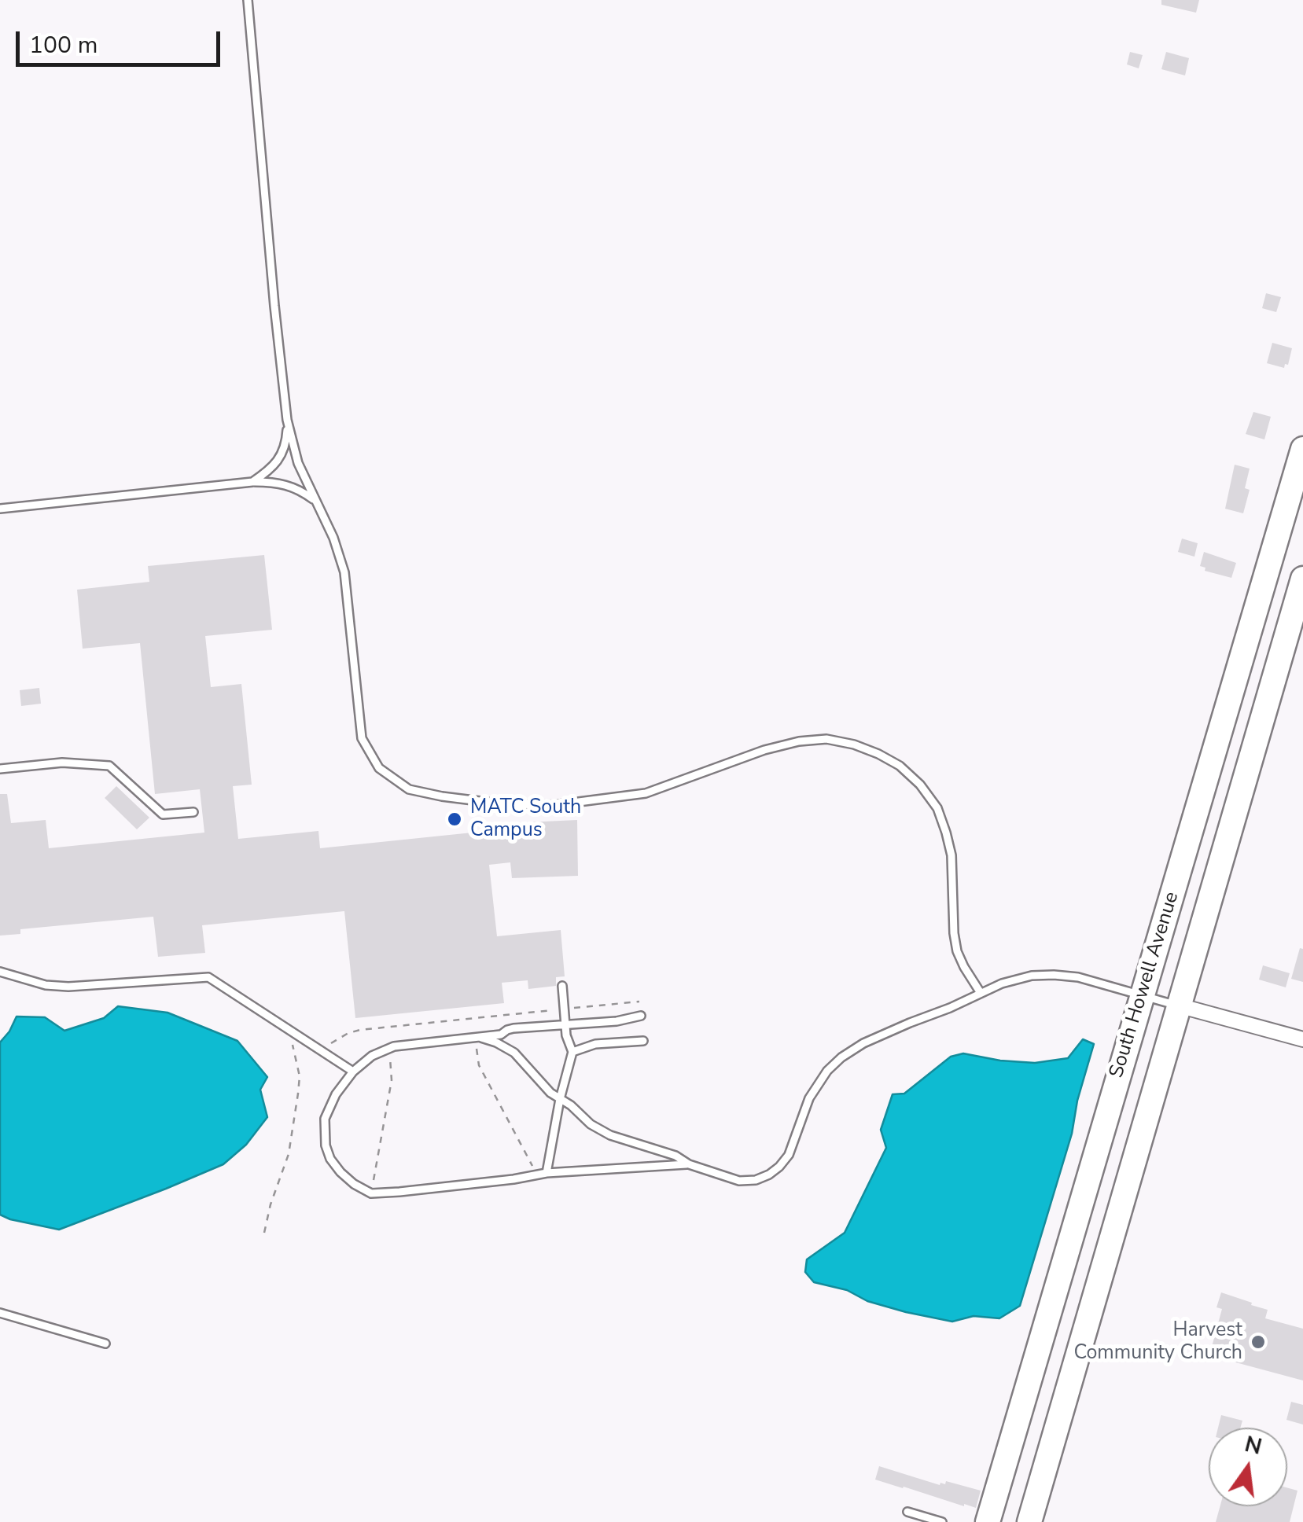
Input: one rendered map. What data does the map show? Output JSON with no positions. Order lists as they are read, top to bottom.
{
  "streets": {
    "main road": ["South Howell Avenue"]
  },
  "places": ["MATC South Campus", "Harvest Community Church"],
  "scale_bar": "100 m",
  "north": "top"
}
